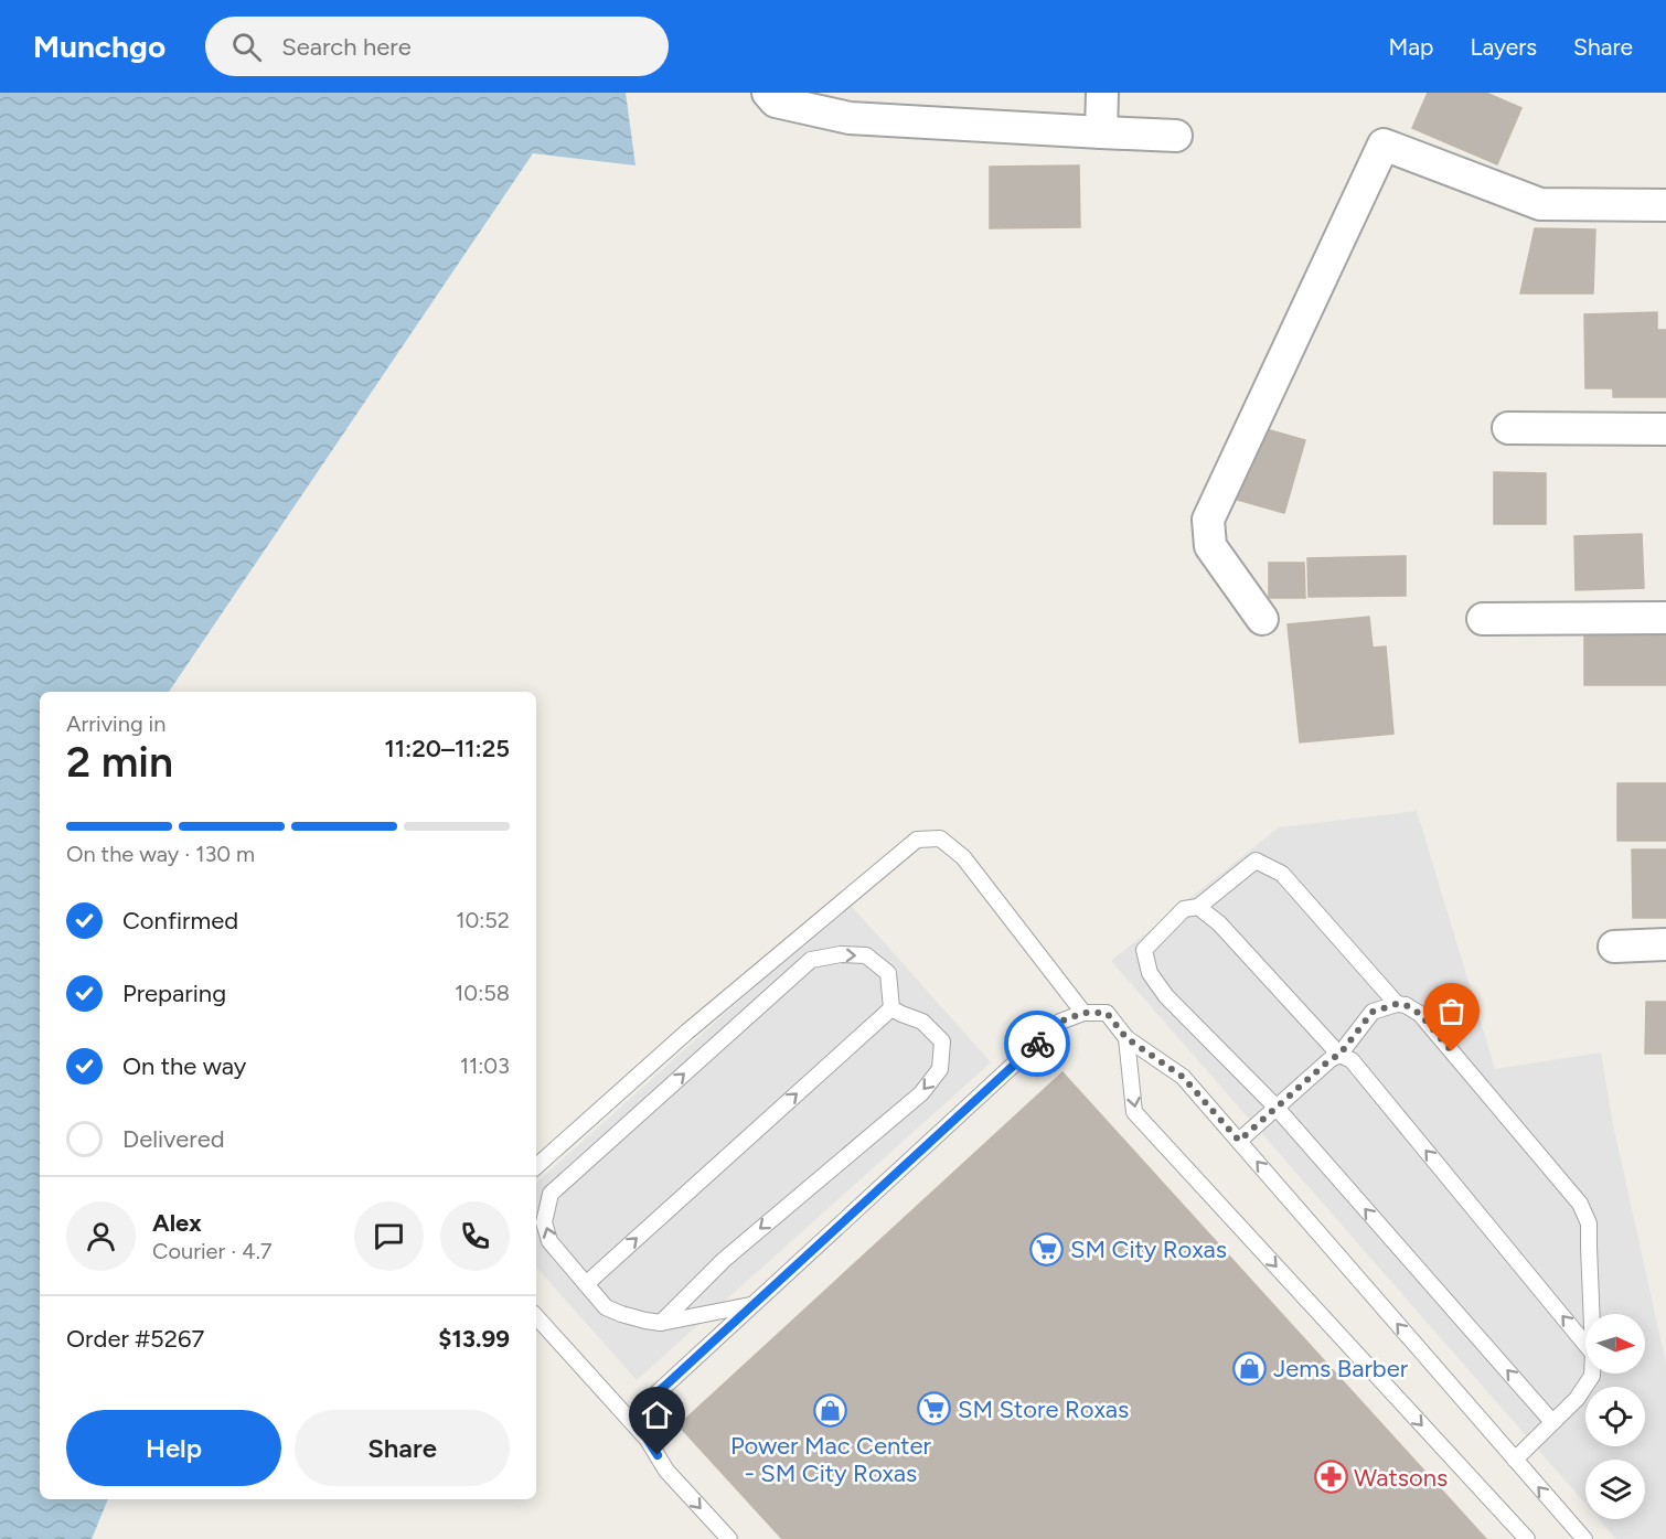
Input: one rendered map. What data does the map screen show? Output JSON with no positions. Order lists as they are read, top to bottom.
{
  "places": {
    "supermarket": ["SM City Roxas", "SM Store Roxas"],
    "shop": ["Jems Barber", "Power Mac Center - SM City Roxas"],
    "pharmacy": ["Watsons"]
  },
  "north": "right",
  "page": {
    "header": "Munchgo",
    "search": "Search here",
    "nav": ["Map", "Layers", "Share"],
    "heading": ["2 min", "Arriving in", "11:20–11:25"],
    "panel": [
      "Alex",
      "Courier · 4.7",
      "Order #5267",
      "$13.99"
    ],
    "bar": "On the way · 130 m",
    "list": [
      ["Confirmed", "10:52"],
      ["Preparing", "10:58"],
      ["On the way", "11:03"],
      "Delivered"
    ],
    "buttons": ["Help", "Share"]
  }
}
